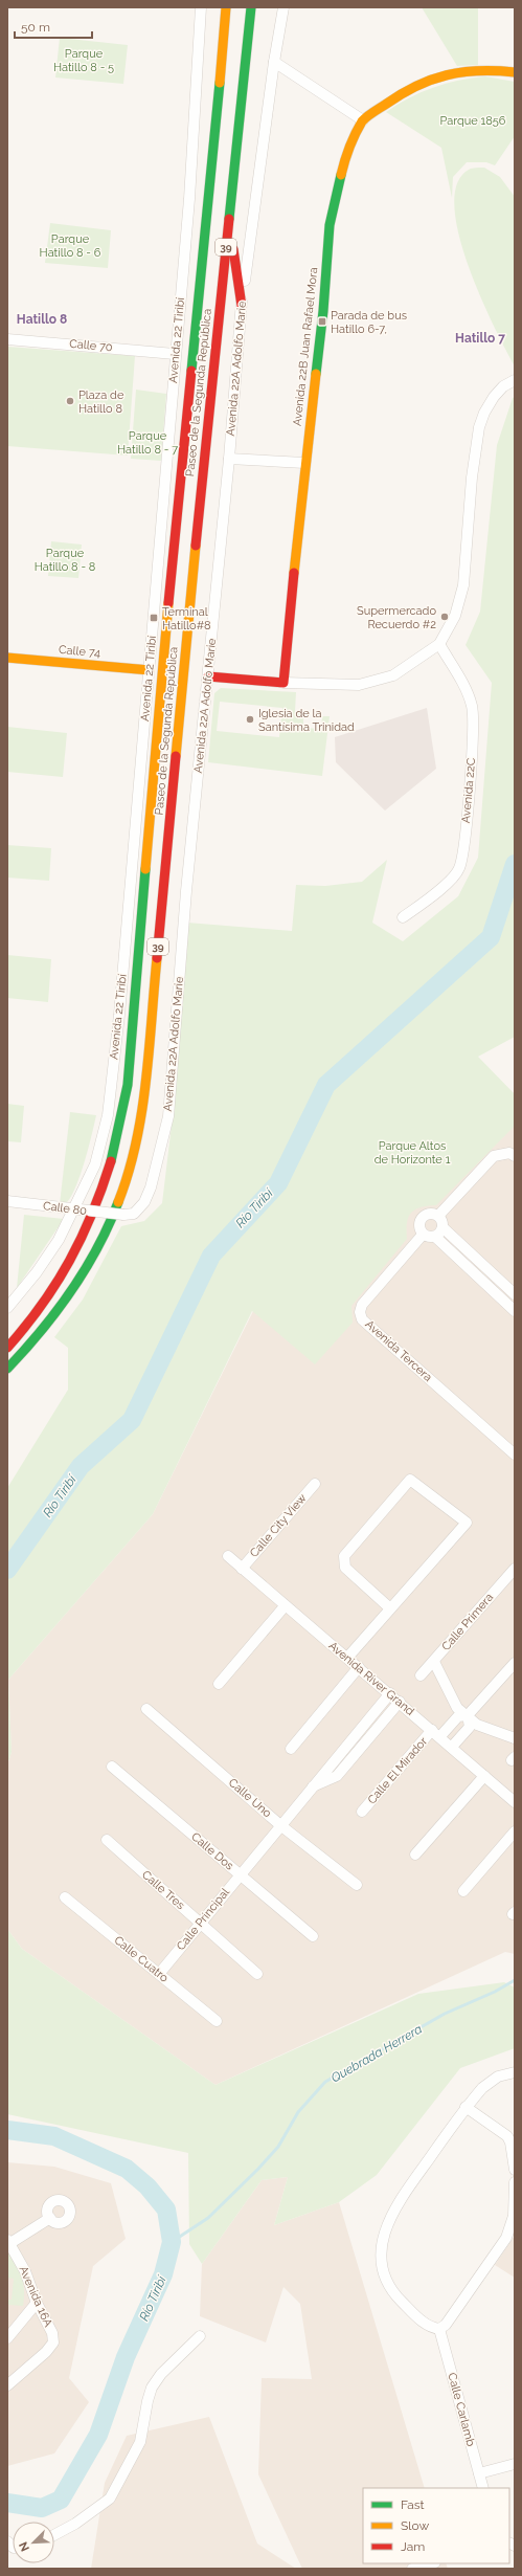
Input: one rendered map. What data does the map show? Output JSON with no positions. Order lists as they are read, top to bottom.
{
  "streets": {
    "main road": [
      "39",
      "Avenida 22B Juan Rafael Mora",
      "Paseo de la Segunda República",
      "Calle 74"
    ],
    "street": [
      "Avenida 22 Tiribí",
      "Calle 70",
      "Avenida 22A Adolfo Marie",
      "Avenida 22C",
      "Calle 80",
      "Avenida Tercera",
      "Calle City View",
      "Calle Primera",
      "Avenida River Grand",
      "Calle El Mirador",
      "Calle Uno",
      "Calle Dos",
      "Calle Tres",
      "Calle Principal",
      "Calle Cuatro",
      "Avenida 16A",
      "Calle Carlamb"
    ]
  },
  "crossings": [
    ["Avenida 22 Tiribí", "Calle 70"],
    ["Avenida 22 Tiribí", "Calle 74"],
    ["Avenida 22 Tiribí", "Calle 80"],
    ["Avenida 22A Adolfo Marie", "Calle 80"],
    ["Calle City View", "Avenida River Grand"],
    ["Avenida River Grand", "Calle El Mirador"],
    ["Avenida River Grand", "Calle Principal"],
    ["Calle Uno", "Calle Principal"],
    ["Calle Dos", "Calle Principal"],
    ["Calle Tres", "Calle Principal"],
    ["Calle Principal", "Calle Cuatro"]
  ],
  "districts": ["Hatillo 8", "Hatillo 7"],
  "water": ["Río Tiribí", "Quebrada Herrera"],
  "parks": [
    "Parque Hatillo 8 - 5",
    "Parque 1856",
    "Parque Hatillo 8 - 6",
    "Parque Hatillo 8 - 7",
    "Parque Hatillo 8 - 8",
    "Parque Altos de Horizonte 1"
  ],
  "places": {
    "transit": ["Parada de bus Hatillo 6-7,", "Terminal Hatillo#8"],
    "other": ["Plaza de Hatillo 8", "Supermercado Recuerdo #2", "Iglesia de la Santísima Trinidad"]
  },
  "legend": ["Fast", "Slow", "Jam"],
  "scale_bar": "50 m",
  "north": "bottom left"
}
